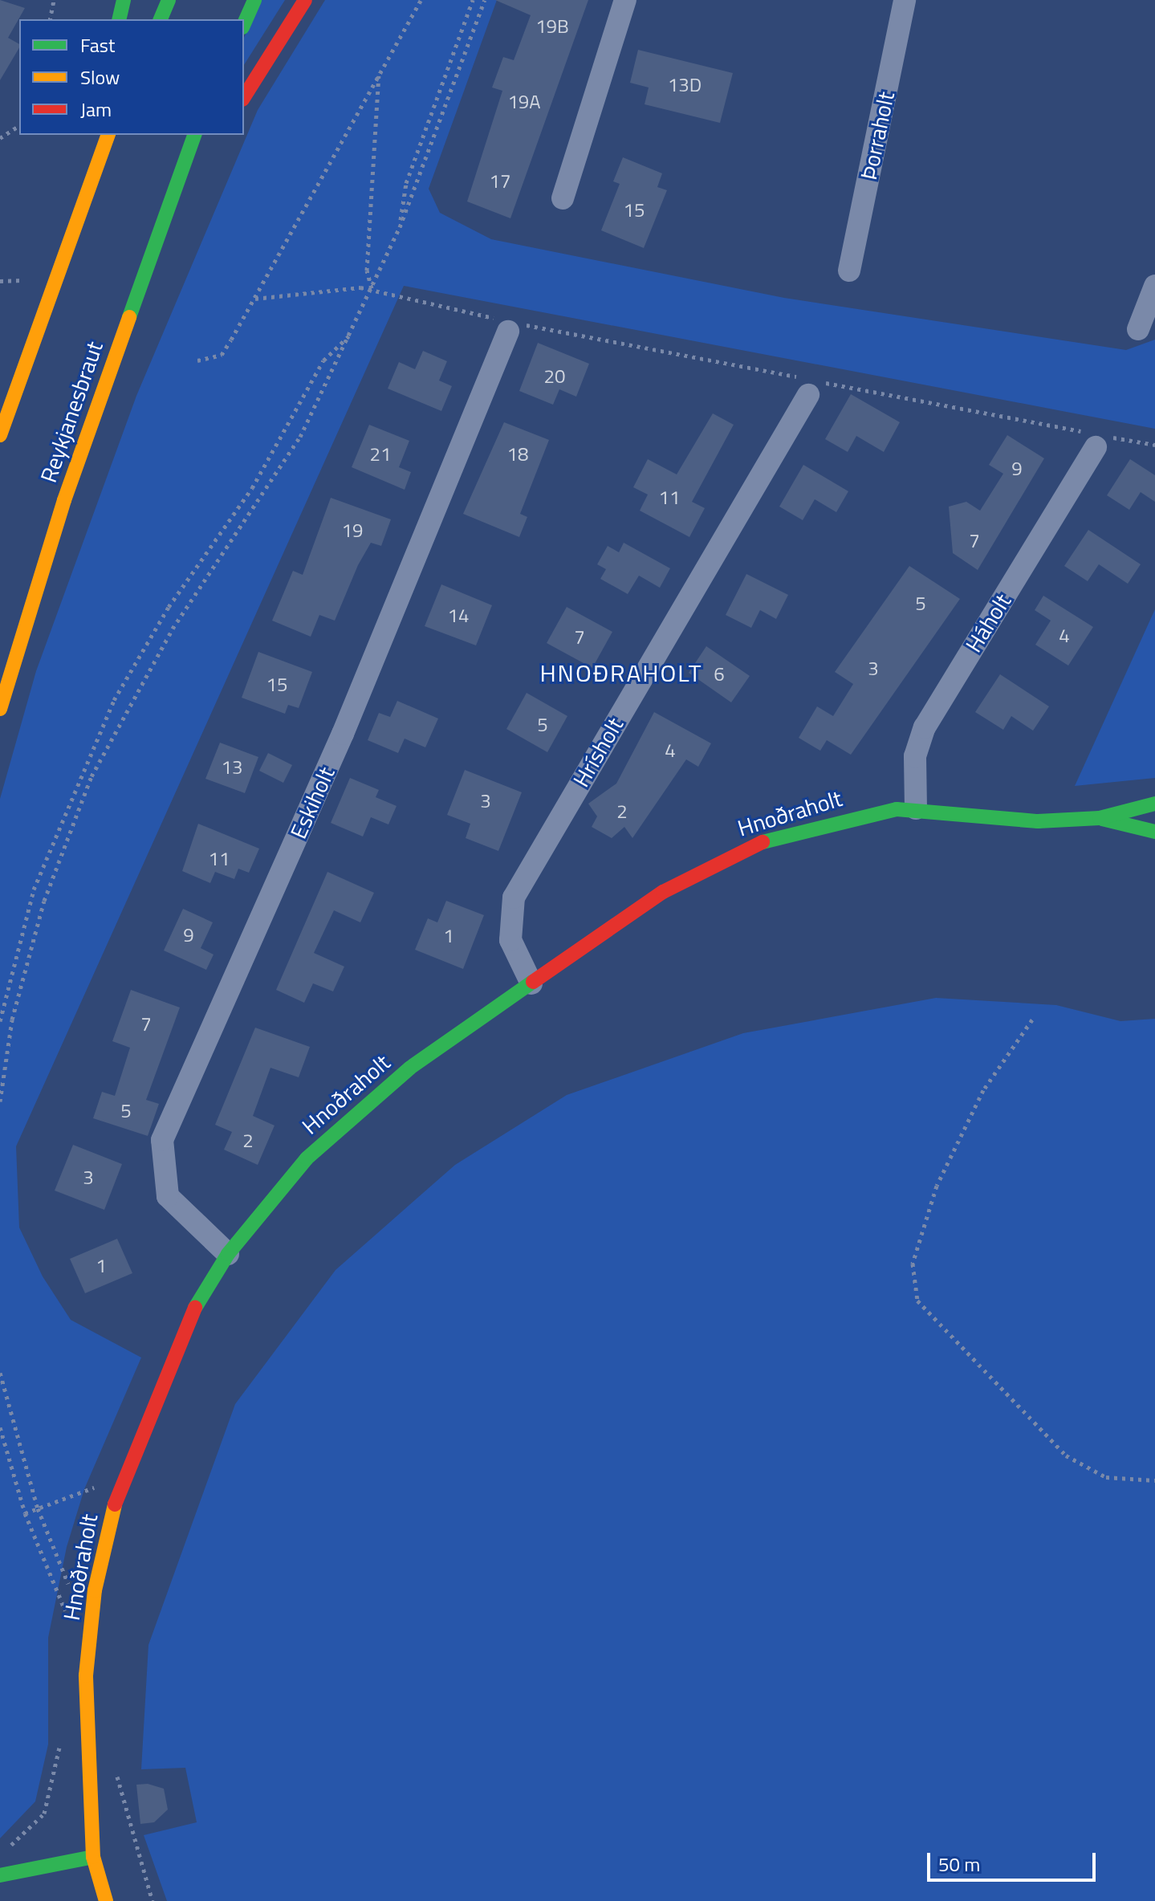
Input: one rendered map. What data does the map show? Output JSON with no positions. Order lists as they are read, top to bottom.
{
  "streets": {
    "main road": ["Reykjanesbraut", "Hnoðraholt"],
    "street": [
      "Þorraholt",
      "Háholt",
      "Hrísholt",
      "Eskiholt"
    ]
  },
  "crossings": [
    ["Háholt", "Hnoðraholt"],
    ["Hrísholt", "Hnoðraholt"],
    ["Eskiholt", "Hnoðraholt"]
  ],
  "districts": ["HNOÐRAHOLT"],
  "house_numbers": [
    "19B",
    "13D",
    "19A",
    "17",
    "15",
    "20",
    "21",
    "18",
    "9",
    "11",
    "19",
    "7",
    "5",
    "14",
    "4",
    "7",
    "3",
    "6",
    "15",
    "5",
    "4",
    "13",
    "3",
    "2",
    "11",
    "9",
    "1",
    "7",
    "5",
    "2",
    "3",
    "1"
  ],
  "legend": ["Fast", "Slow", "Jam"],
  "scale_bar": "50 m"
}
